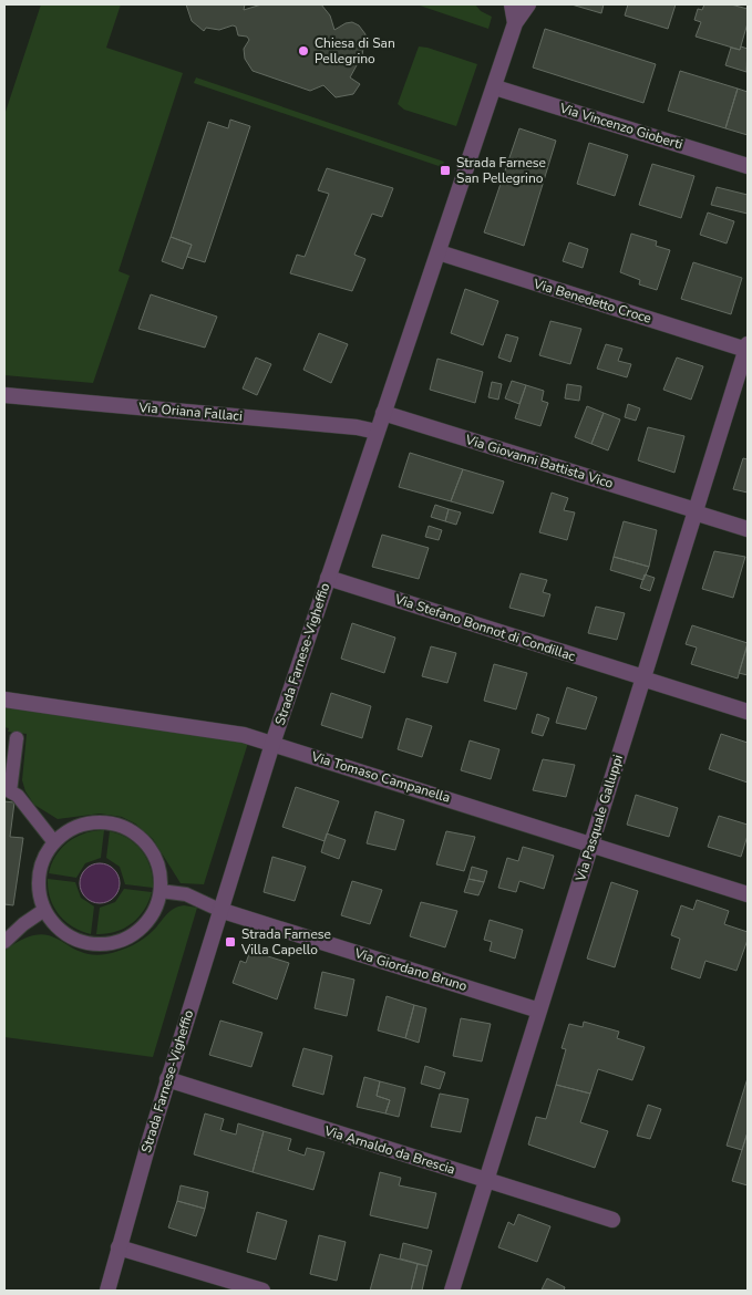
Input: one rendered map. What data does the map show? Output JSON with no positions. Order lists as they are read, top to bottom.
{
  "streets": {
    "street": [
      "Via Vincenzo Gioberti",
      "Via Benedetto Croce",
      "Via Oriana Fallaci",
      "Via Giovanni Battista Vico",
      "Via Stefano Bonnot di Condillac",
      "Strada Farnese-Vigheffio",
      "Via Tomaso Campanella",
      "Via Pasquale Galluppi",
      "Via Giordano Bruno",
      "Via Arnaldo da Brescia"
    ]
  },
  "crossings": [
    ["Via Vincenzo Gioberti", "Strada Farnese-Vigheffio"],
    ["Via Benedetto Croce", "Strada Farnese-Vigheffio"],
    ["Via Benedetto Croce", "Via Pasquale Galluppi"],
    ["Via Oriana Fallaci", "Strada Farnese-Vigheffio"],
    ["Via Giovanni Battista Vico", "Strada Farnese-Vigheffio"],
    ["Via Giovanni Battista Vico", "Via Pasquale Galluppi"],
    ["Via Stefano Bonnot di Condillac", "Strada Farnese-Vigheffio"],
    ["Via Stefano Bonnot di Condillac", "Via Pasquale Galluppi"],
    ["Strada Farnese-Vigheffio", "Via Tomaso Campanella"],
    ["Strada Farnese-Vigheffio", "Via Giordano Bruno"],
    ["Strada Farnese-Vigheffio", "Via Arnaldo da Brescia"],
    ["Via Tomaso Campanella", "Via Pasquale Galluppi"],
    ["Via Pasquale Galluppi", "Via Giordano Bruno"],
    ["Via Pasquale Galluppi", "Via Arnaldo da Brescia"]
  ],
  "places": {
    "other": ["Chiesa di San Pellegrino"],
    "transit": ["Strada Farnese San Pellegrino", "Strada Farnese Villa Capello"]
  }
}
